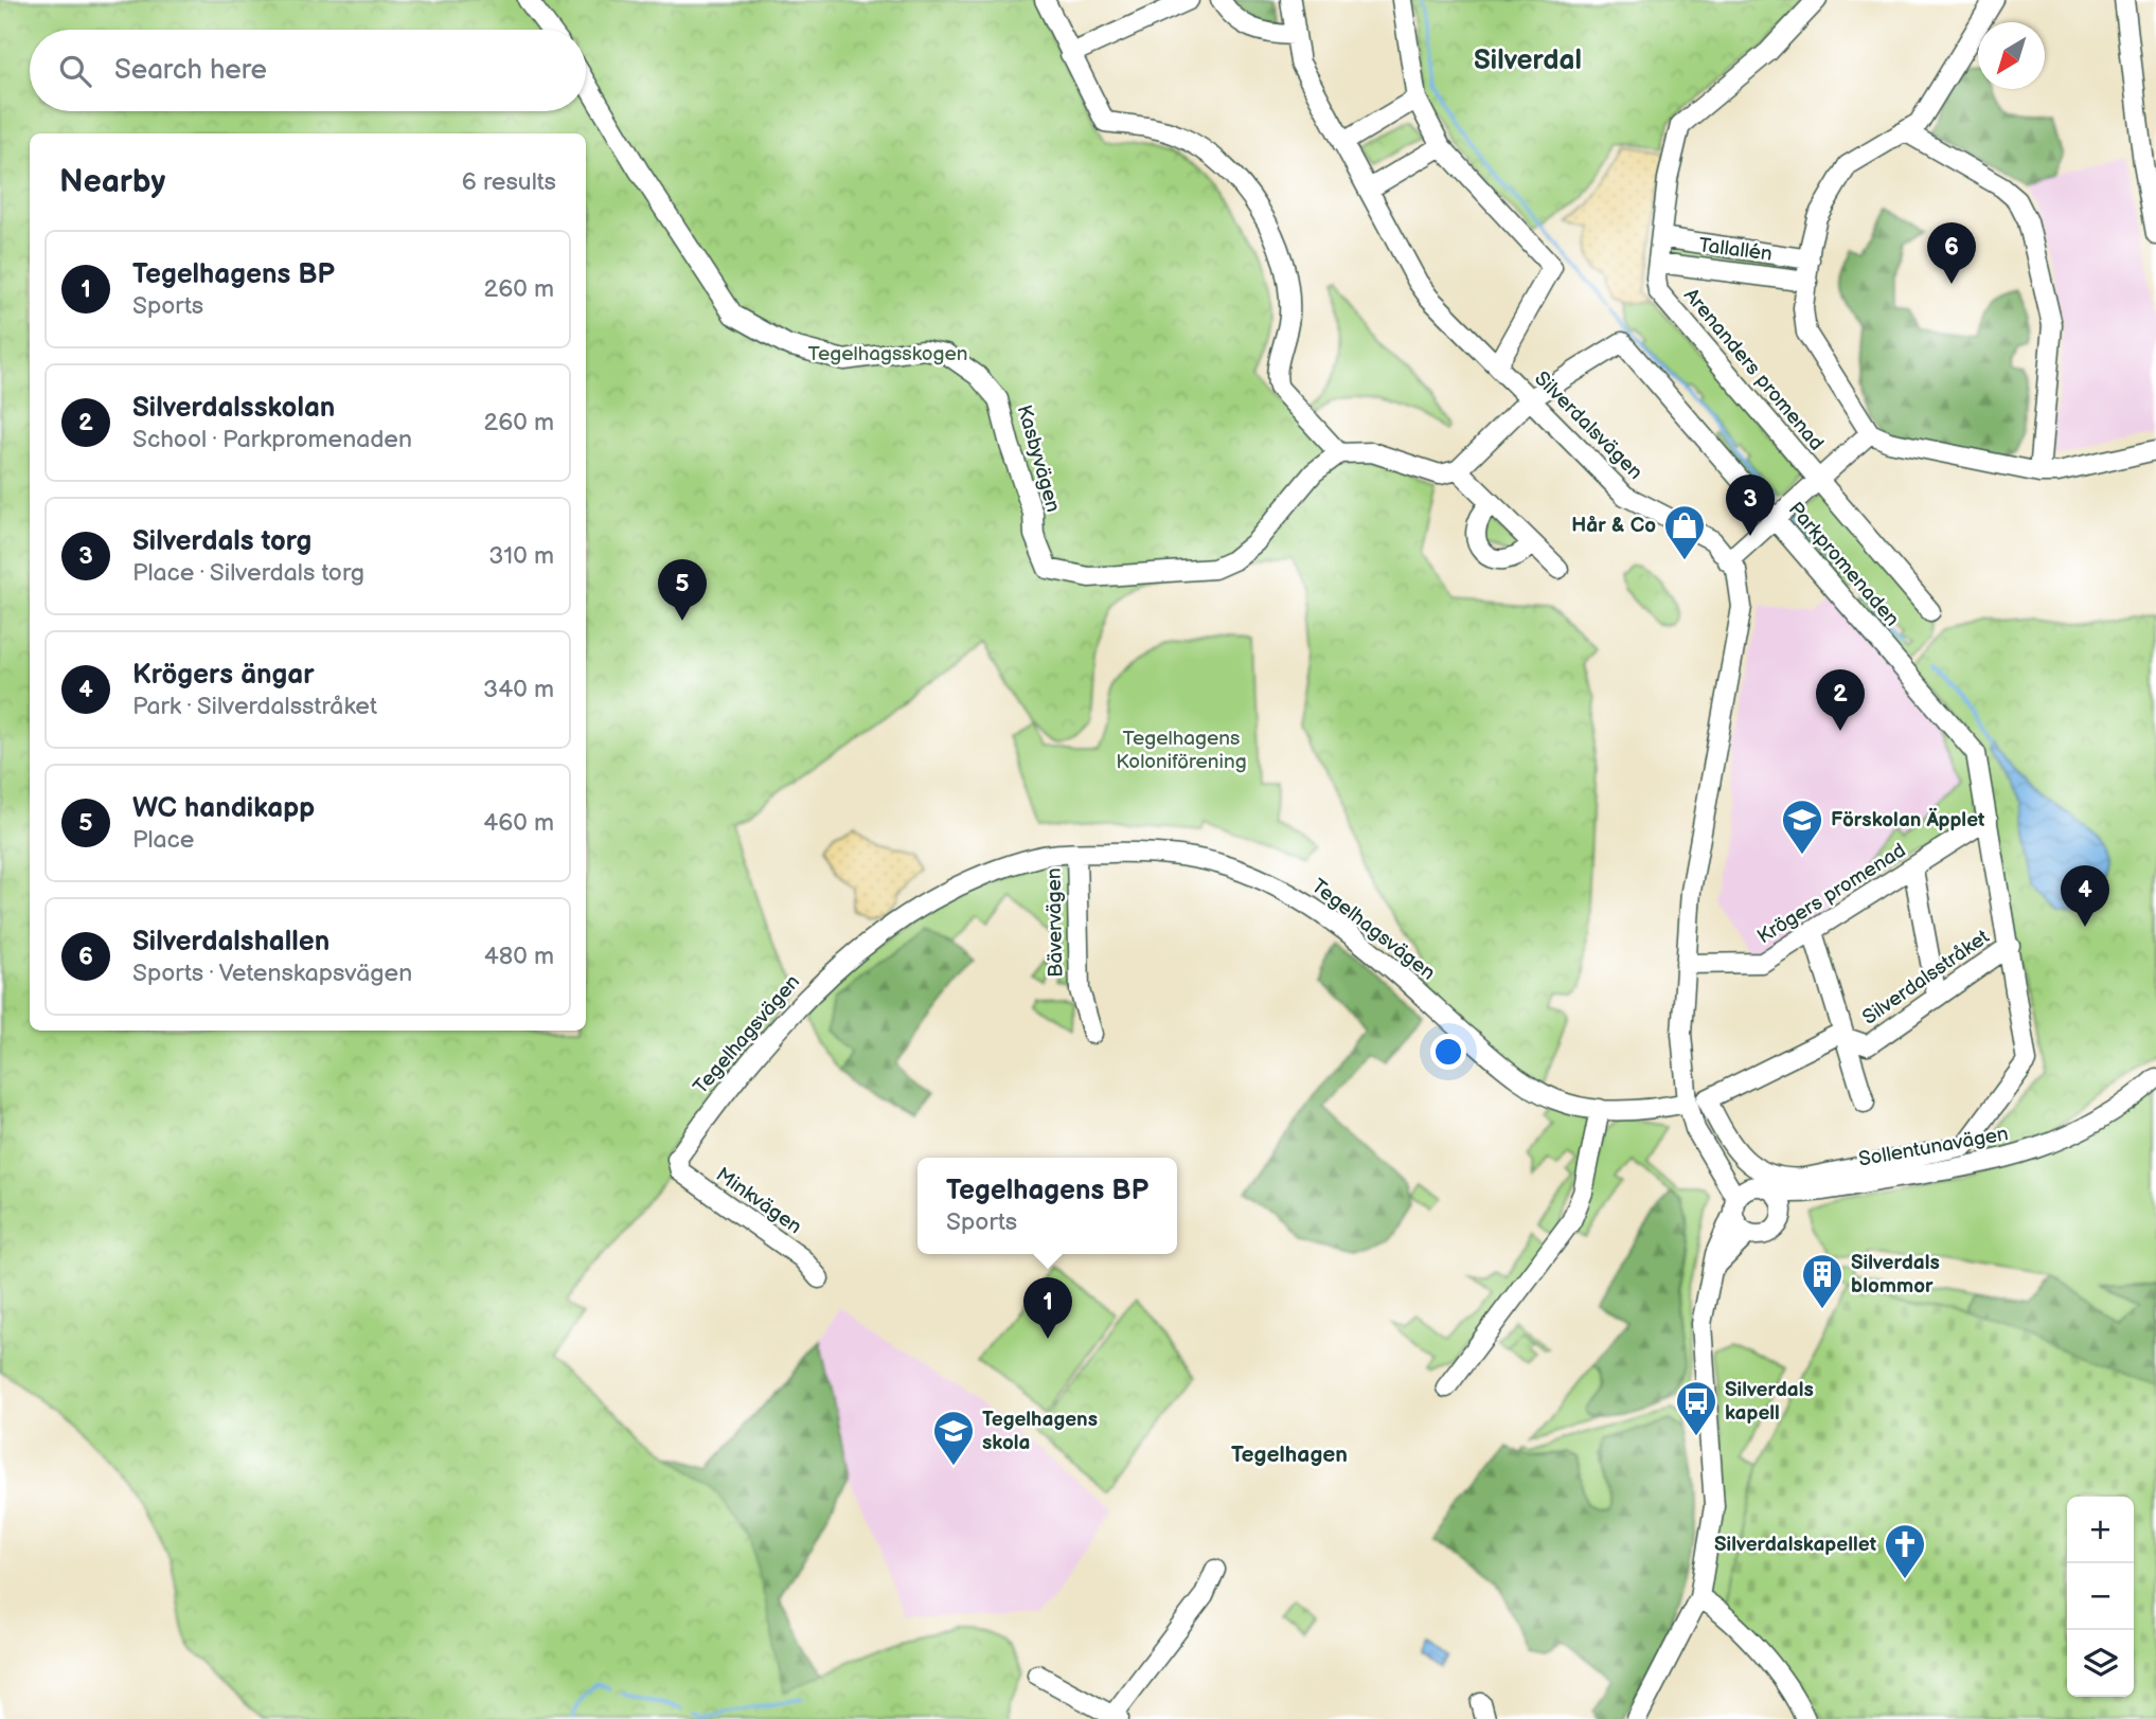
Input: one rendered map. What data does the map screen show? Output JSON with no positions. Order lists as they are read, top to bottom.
{
  "streets": {
    "street": [
      "Tallallén",
      "Arenanders promenad",
      "Silverdalsvägen",
      "Kasbyvägen",
      "Parkpromenaden",
      "Krögers promenad",
      "Bävervägen",
      "Tegelhagsvägen",
      "Silverdalsstråket",
      "Sollentunavägen",
      "Minkvägen"
    ]
  },
  "crossings": [
    ["Tallallén", "Arenanders promenad"],
    ["Silverdalsvägen", "Parkpromenaden"],
    ["Silverdalsvägen", "Krögers promenad"],
    ["Silverdalsvägen", "Tegelhagsvägen"],
    ["Silverdalsvägen", "Sollentunavägen"],
    ["Parkpromenaden", "Krögers promenad"],
    ["Parkpromenaden", "Silverdalsstråket"],
    ["Bävervägen", "Tegelhagsvägen"],
    ["Tegelhagsvägen", "Minkvägen"]
  ],
  "districts": ["Silverdal", "Tegelhagen"],
  "parks": ["Tegelhagsskogen", "Tegelhagens Koloniförening"],
  "places": {
    "shop": ["Hår & Co"],
    "school or university": ["Förskolan Äpplet", "Tegelhagens skola"],
    "building": ["Silverdals blommor"],
    "bus stop": ["Silverdals kapell"],
    "church": ["Silverdalskapellet"]
  },
  "north": "bottom left",
  "page": {
    "search": "Search here",
    "heading": ["Nearby", "6 results"],
    "pins": [
      "6",
      "3",
      "5",
      "2",
      "4",
      "1"
    ],
    "list": [
      {
        "mark": "1",
        "name": "Tegelhagens BP",
        "note": "Sports",
        "value": "260 m"
      },
      {
        "mark": "2",
        "name": "Silverdalsskolan",
        "note": "School · Parkpromenaden",
        "value": "260 m"
      },
      {
        "mark": "3",
        "name": "Silverdals torg",
        "note": "Place · Silverdals torg",
        "value": "310 m"
      },
      {
        "mark": "4",
        "name": "Krögers ängar",
        "note": "Park · Silverdalsstråket",
        "value": "340 m"
      },
      {
        "mark": "5",
        "name": "WC handikapp",
        "note": "Place",
        "value": "460 m"
      },
      {
        "mark": "6",
        "name": "Silverdalshallen",
        "note": "Sports · Vetenskapsvägen",
        "value": "480 m"
      }
    ],
    "popup": ["Tegelhagens BP", "Sports"],
    "map_buttons": ["+", "−"]
  }
}
